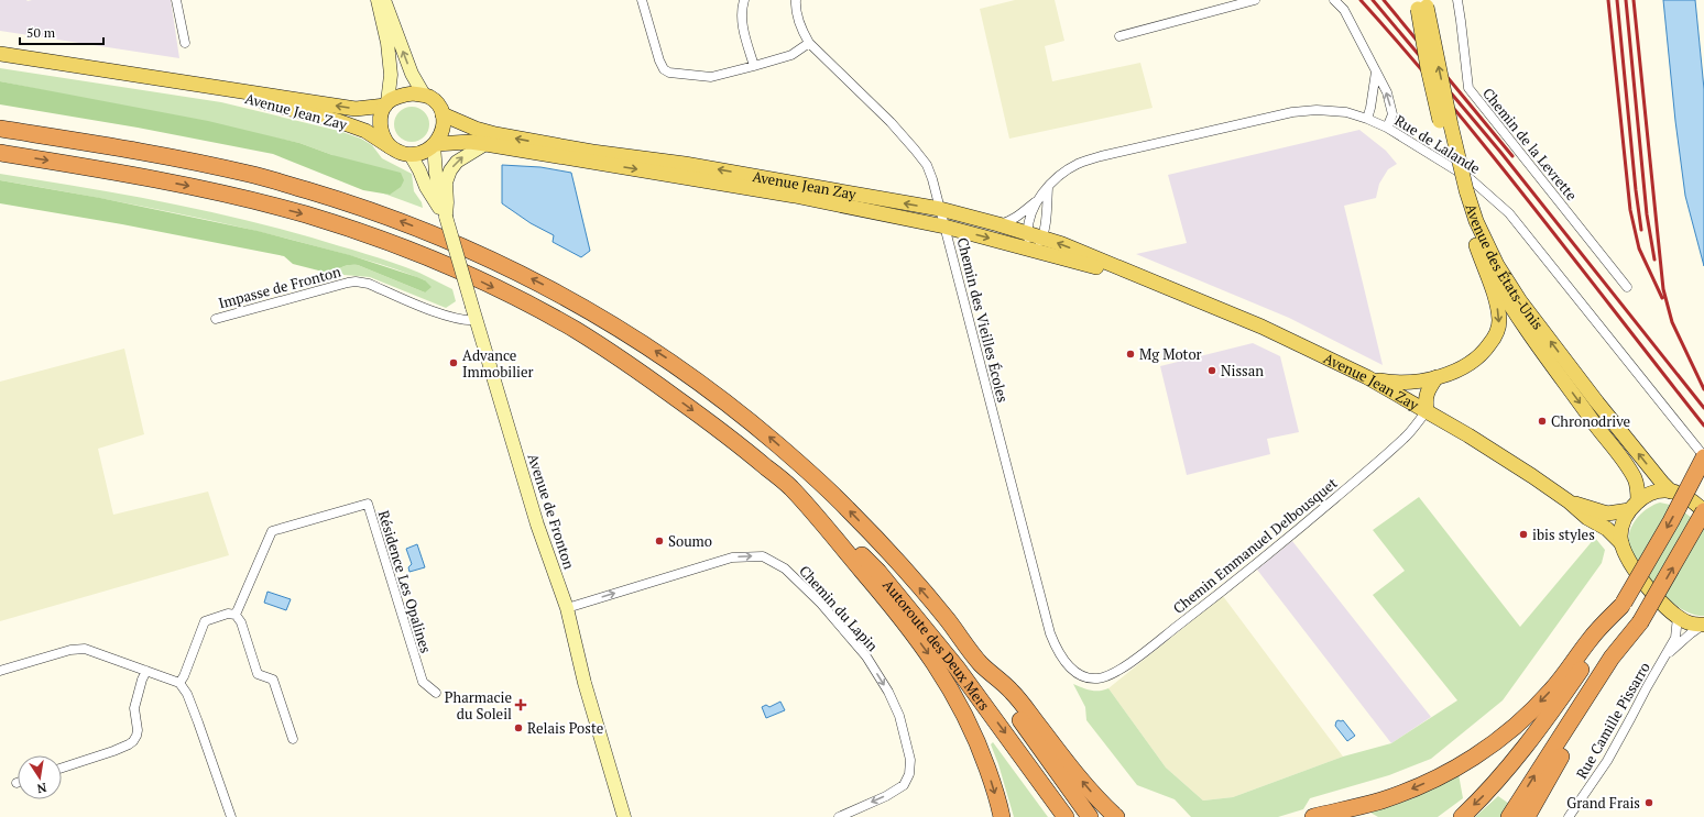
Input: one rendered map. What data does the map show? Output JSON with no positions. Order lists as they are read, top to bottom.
{
  "streets": {
    "highway": ["Autoroute des Deux Mers"],
    "main road": ["Avenue Jean Zay", "Avenue des États-Unis", "Avenue de Fronton"],
    "street": [
      "Rue de Lalande",
      "Chemin de la Levrette",
      "Impasse de Fronton",
      "Chemin des Vieilles Écoles",
      "Chemin Emmanuel Delbousquet",
      "Résidence Les Opalines",
      "Chemin du Lapin",
      "Rue Camille Pissarro"
    ]
  },
  "crossings": [
    ["Avenue Jean Zay", "Rue de Lalande"],
    ["Avenue Jean Zay", "Avenue des États-Unis"],
    ["Avenue Jean Zay", "Chemin des Vieilles Écoles"],
    ["Avenue Jean Zay", "Avenue de Fronton"],
    ["Avenue Jean Zay", "Chemin Emmanuel Delbousquet"],
    ["Impasse de Fronton", "Avenue de Fronton"],
    ["Chemin des Vieilles Écoles", "Chemin Emmanuel Delbousquet"],
    ["Avenue de Fronton", "Chemin du Lapin"]
  ],
  "places": {
    "other": [
      "Mg Motor",
      "Advance Immobilier",
      "Nissan",
      "Chronodrive",
      "ibis styles",
      "Soumo",
      "Relais Poste",
      "Grand Frais"
    ],
    "health": ["Pharmacie du Soleil"]
  },
  "scale_bar": "50 m",
  "north": "bottom"
}
